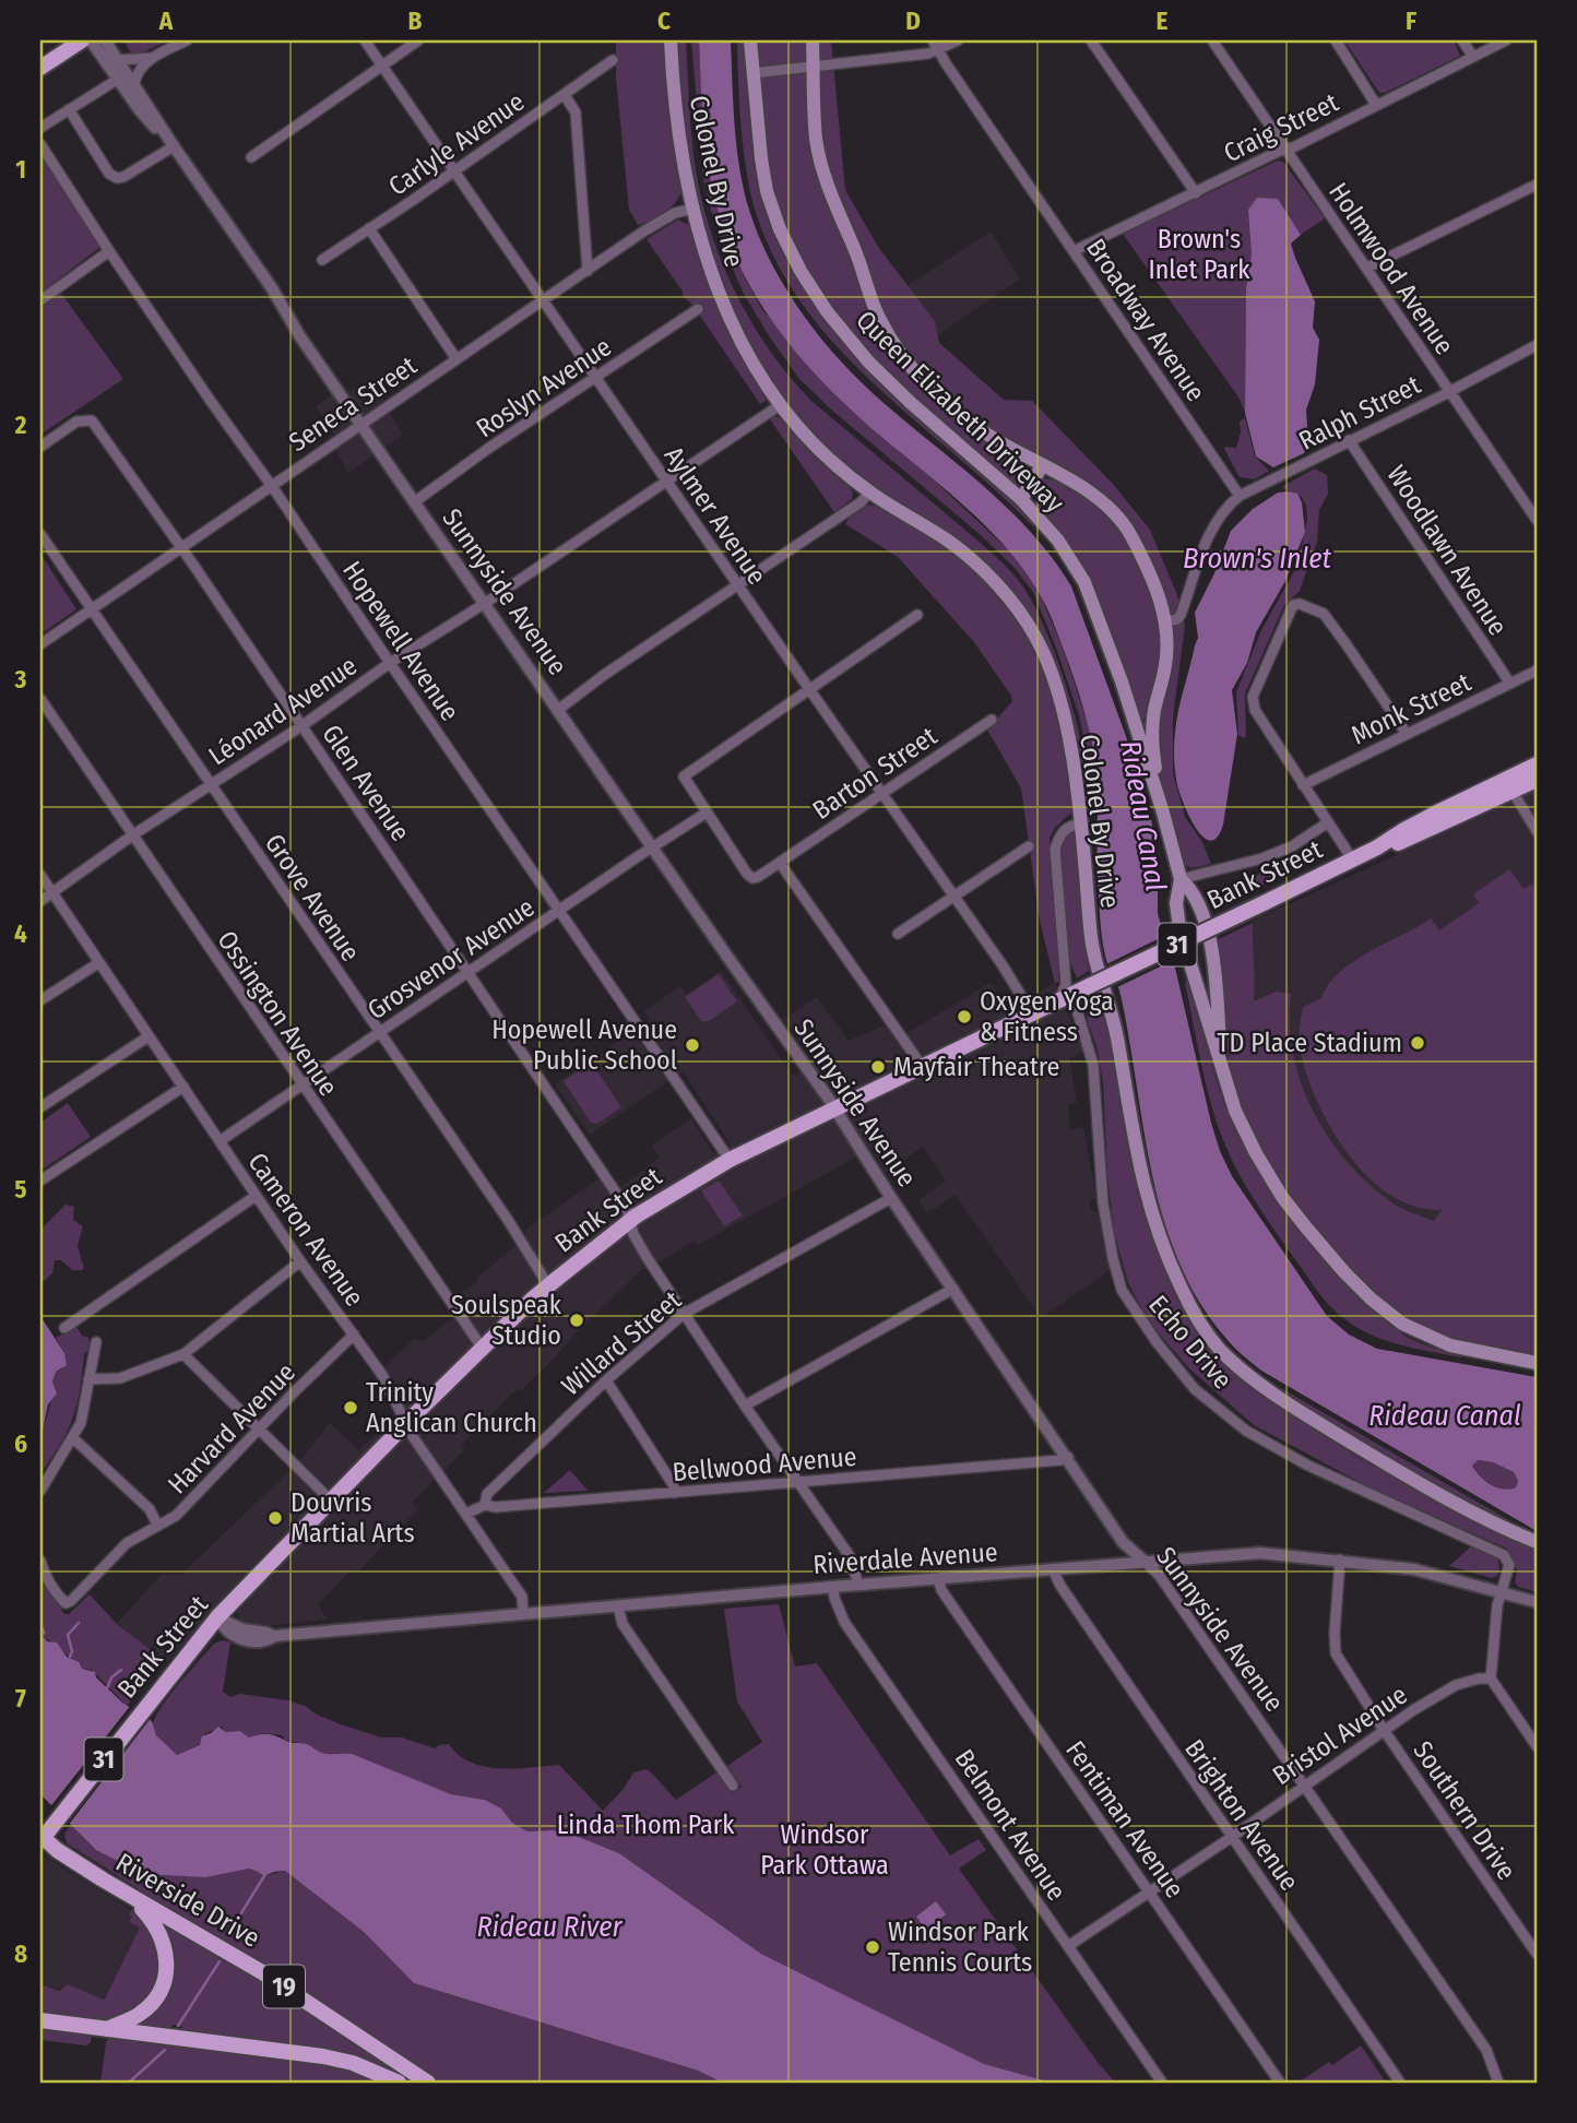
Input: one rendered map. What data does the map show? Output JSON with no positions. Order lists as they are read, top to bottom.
{
  "streets": {
    "main road": [
      "Colonel By Drive",
      "Queen Elizabeth Driveway",
      "Bank Street",
      "31",
      "Riverside Drive",
      "19"
    ],
    "street": [
      "Craig Street",
      "Carlyle Avenue",
      "Holmwood Avenue",
      "Broadway Avenue",
      "Roslyn Avenue",
      "Seneca Street",
      "Ralph Street",
      "Aylmer Avenue",
      "Woodlawn Avenue",
      "Sunnyside Avenue",
      "Hopewell Avenue",
      "Monk Street",
      "Léonard Avenue",
      "Barton Street",
      "Glen Avenue",
      "Grove Avenue",
      "Grosvenor Avenue",
      "Ossington Avenue",
      "Cameron Avenue",
      "Echo Drive",
      "Willard Street",
      "Harvard Avenue",
      "Bellwood Avenue",
      "Riverdale Avenue",
      "Bristol Avenue",
      "Southern Drive",
      "Brighton Avenue",
      "Fentiman Avenue",
      "Belmont Avenue"
    ]
  },
  "crossings": [
    ["Craig Street", "Holmwood Avenue"],
    ["Craig Street", "Broadway Avenue"],
    ["Carlyle Avenue", "Aylmer Avenue"],
    ["Colonel By Drive", "Seneca Street"],
    ["Colonel By Drive", "Léonard Avenue"],
    ["Colonel By Drive", "Echo Drive"],
    ["Holmwood Avenue", "Ralph Street"],
    ["Broadway Avenue", "Ralph Street"],
    ["Roslyn Avenue", "Aylmer Avenue"],
    ["Roslyn Avenue", "Sunnyside Avenue"],
    ["Seneca Street", "Aylmer Avenue"],
    ["Seneca Street", "Sunnyside Avenue"],
    ["Seneca Street", "Hopewell Avenue"],
    ["Seneca Street", "Glen Avenue"],
    ["Seneca Street", "Grove Avenue"],
    ["Ralph Street", "Woodlawn Avenue"],
    ["Aylmer Avenue", "Léonard Avenue"],
    ["Aylmer Avenue", "Barton Street"],
    ["Aylmer Avenue", "Bank Street"],
    ["Woodlawn Avenue", "Monk Street"],
    ["Sunnyside Avenue", "Léonard Avenue"],
    ["Sunnyside Avenue", "Bank Street"],
    ["Sunnyside Avenue", "Grosvenor Avenue"],
    ["Sunnyside Avenue", "Willard Street"],
    ["Sunnyside Avenue", "Bellwood Avenue"],
    ["Sunnyside Avenue", "Riverdale Avenue"],
    ["Sunnyside Avenue", "Bristol Avenue"],
    ["Hopewell Avenue", "Léonard Avenue"],
    ["Hopewell Avenue", "Bank Street"],
    ["Hopewell Avenue", "Grosvenor Avenue"],
    ["Léonard Avenue", "Glen Avenue"],
    ["Léonard Avenue", "Grove Avenue"],
    ["Léonard Avenue", "Ossington Avenue"],
    ["Léonard Avenue", "Cameron Avenue"],
    ["Barton Street", "Grosvenor Avenue"],
    ["Glen Avenue", "Bank Street"],
    ["Glen Avenue", "Grosvenor Avenue"],
    ["Bank Street", "Grove Avenue"],
    ["Bank Street", "Ossington Avenue"],
    ["Bank Street", "Cameron Avenue"],
    ["Bank Street", "Echo Drive"],
    ["Bank Street", "Riverdale Avenue"],
    ["Bank Street", "Riverside Drive"],
    ["Grove Avenue", "Grosvenor Avenue"],
    ["Grosvenor Avenue", "Ossington Avenue"],
    ["Grosvenor Avenue", "Cameron Avenue"],
    ["Cameron Avenue", "Harvard Avenue"],
    ["Cameron Avenue", "Bellwood Avenue"],
    ["Cameron Avenue", "Riverdale Avenue"],
    ["Echo Drive", "Riverdale Avenue"],
    ["Echo Drive", "Bristol Avenue"],
    ["Willard Street", "Bellwood Avenue"],
    ["Riverdale Avenue", "Southern Drive"],
    ["Riverdale Avenue", "Brighton Avenue"],
    ["Riverdale Avenue", "Fentiman Avenue"],
    ["Riverdale Avenue", "Belmont Avenue"],
    ["Bristol Avenue", "Southern Drive"],
    ["Bristol Avenue", "Brighton Avenue"],
    ["Bristol Avenue", "Fentiman Avenue"],
    ["Bristol Avenue", "Belmont Avenue"]
  ],
  "water": ["Brown's Inlet", "Rideau Canal", "Rideau River"],
  "parks": ["Brown's Inlet Park", "Linda Thom Park", "Windsor Park Ottawa"],
  "places": [
    "Oxygen Yoga & Fitness",
    "TD Place Stadium",
    "Hopewell Avenue Public School",
    "Mayfair Theatre",
    "Soulspeak Studio",
    "Trinity Anglican Church",
    "Douvris Martial Arts",
    "Windsor Park Tennis Courts"
  ],
  "grid": {
    "columns": [
      "A",
      "B",
      "C",
      "D",
      "E",
      "F"
    ],
    "rows": [
      "1",
      "2",
      "3",
      "4",
      "5",
      "6",
      "7",
      "8"
    ]
  }
}
